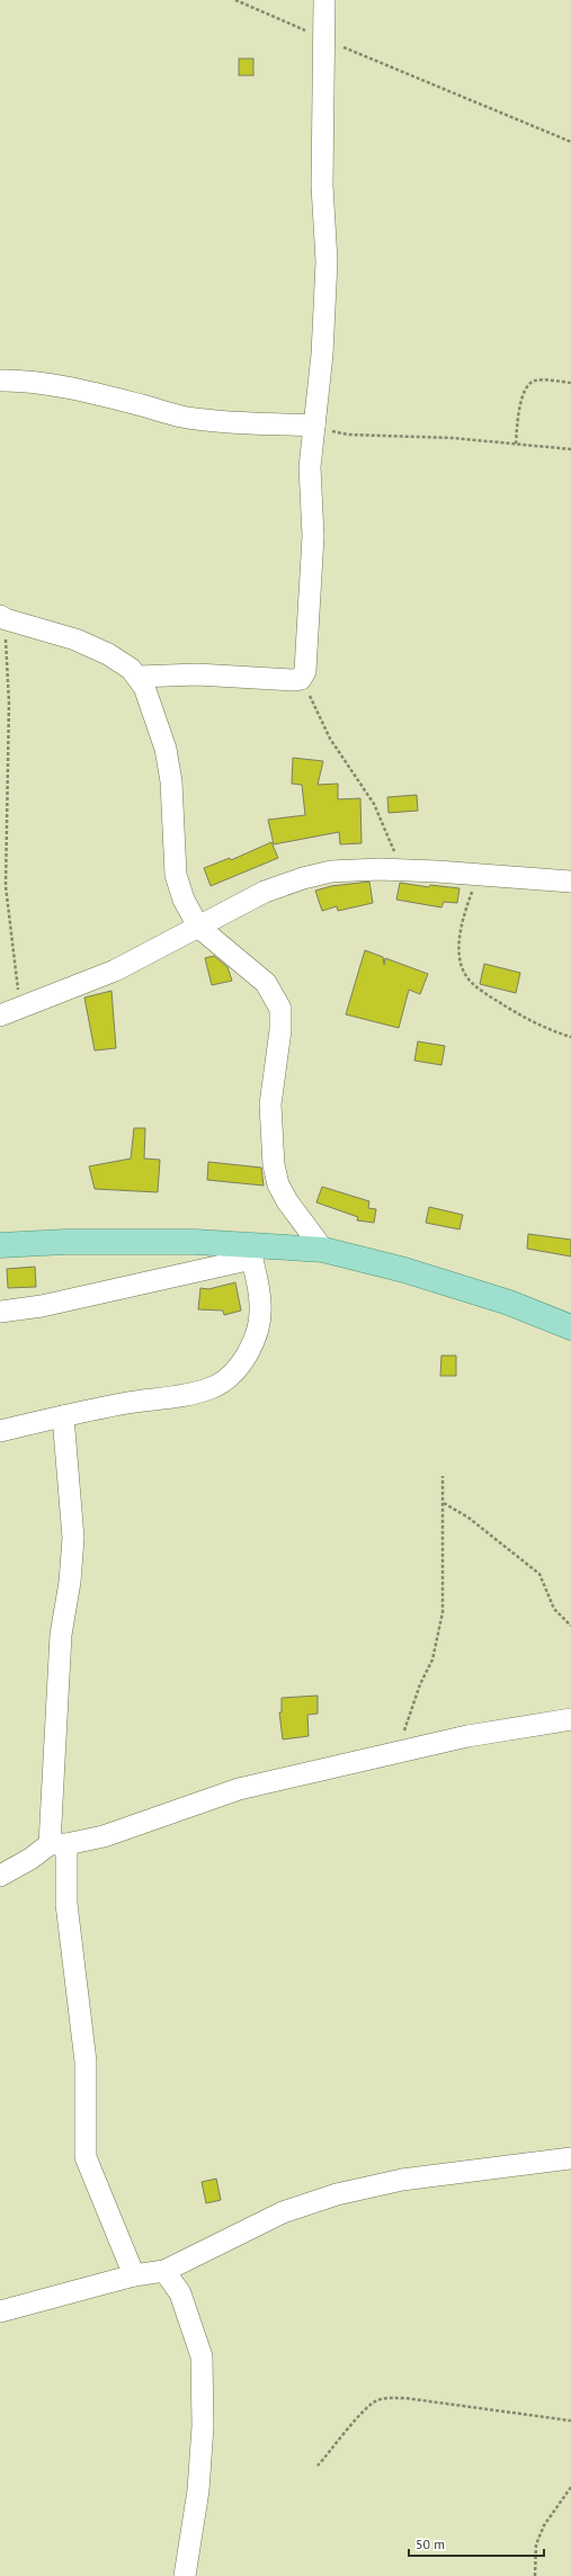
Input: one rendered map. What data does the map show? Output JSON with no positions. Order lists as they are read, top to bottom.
{
  "scale_bar": "50 m"
}
